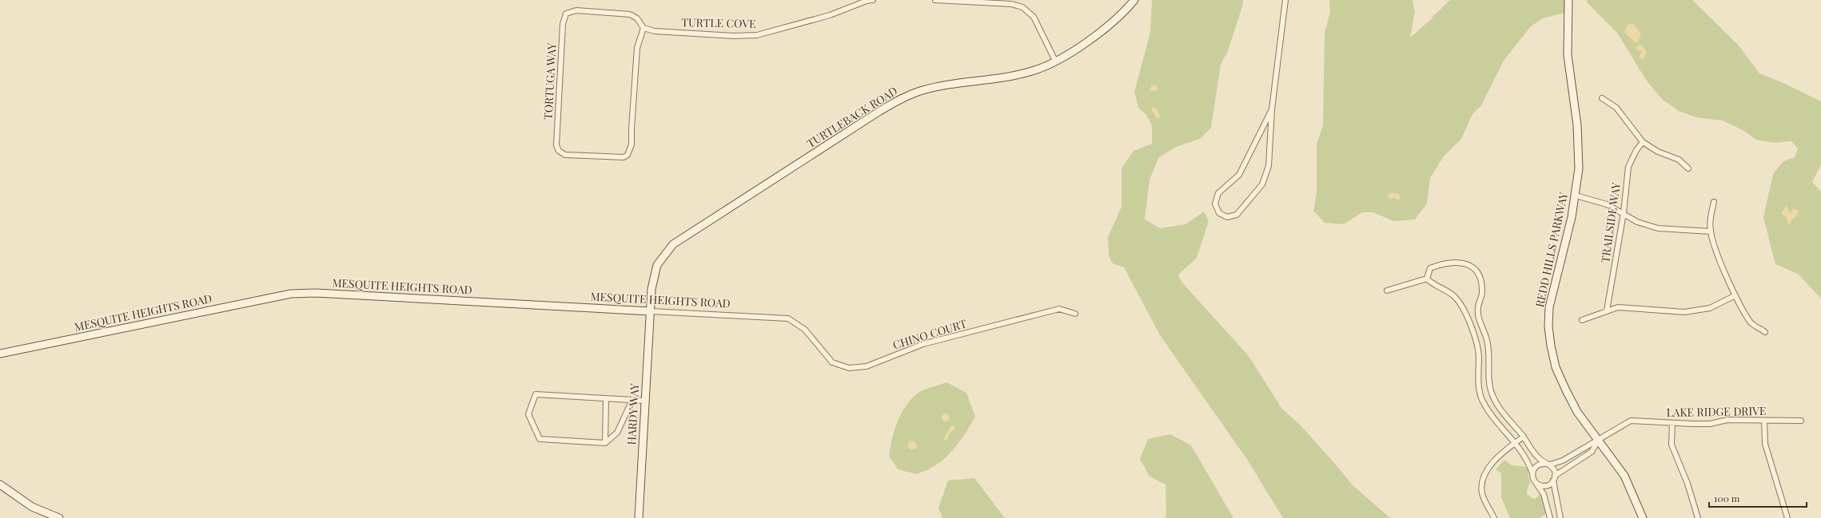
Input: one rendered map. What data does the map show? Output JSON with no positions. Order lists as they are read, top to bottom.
{
  "streets": {
    "main road": [
      "TURTLEBACK ROAD",
      "REDD HILLS PARKWAY",
      "MESQUITE HEIGHTS ROAD",
      "HARDY WAY"
    ],
    "street": [
      "TURTLE COVE",
      "TORTUGA WAY",
      "TRAILSIDE WAY",
      "CHINO COURT",
      "LAKE RIDGE DRIVE"
    ]
  },
  "crossings": [
    ["TURTLE COVE", "TORTUGA WAY"],
    ["TURTLEBACK ROAD", "MESQUITE HEIGHTS ROAD"],
    ["TURTLEBACK ROAD", "HARDY WAY"],
    ["REDD HILLS PARKWAY", "LAKE RIDGE DRIVE"],
    ["MESQUITE HEIGHTS ROAD", "CHINO COURT"],
    ["MESQUITE HEIGHTS ROAD", "HARDY WAY"]
  ],
  "scale_bar": "100 m"
}
